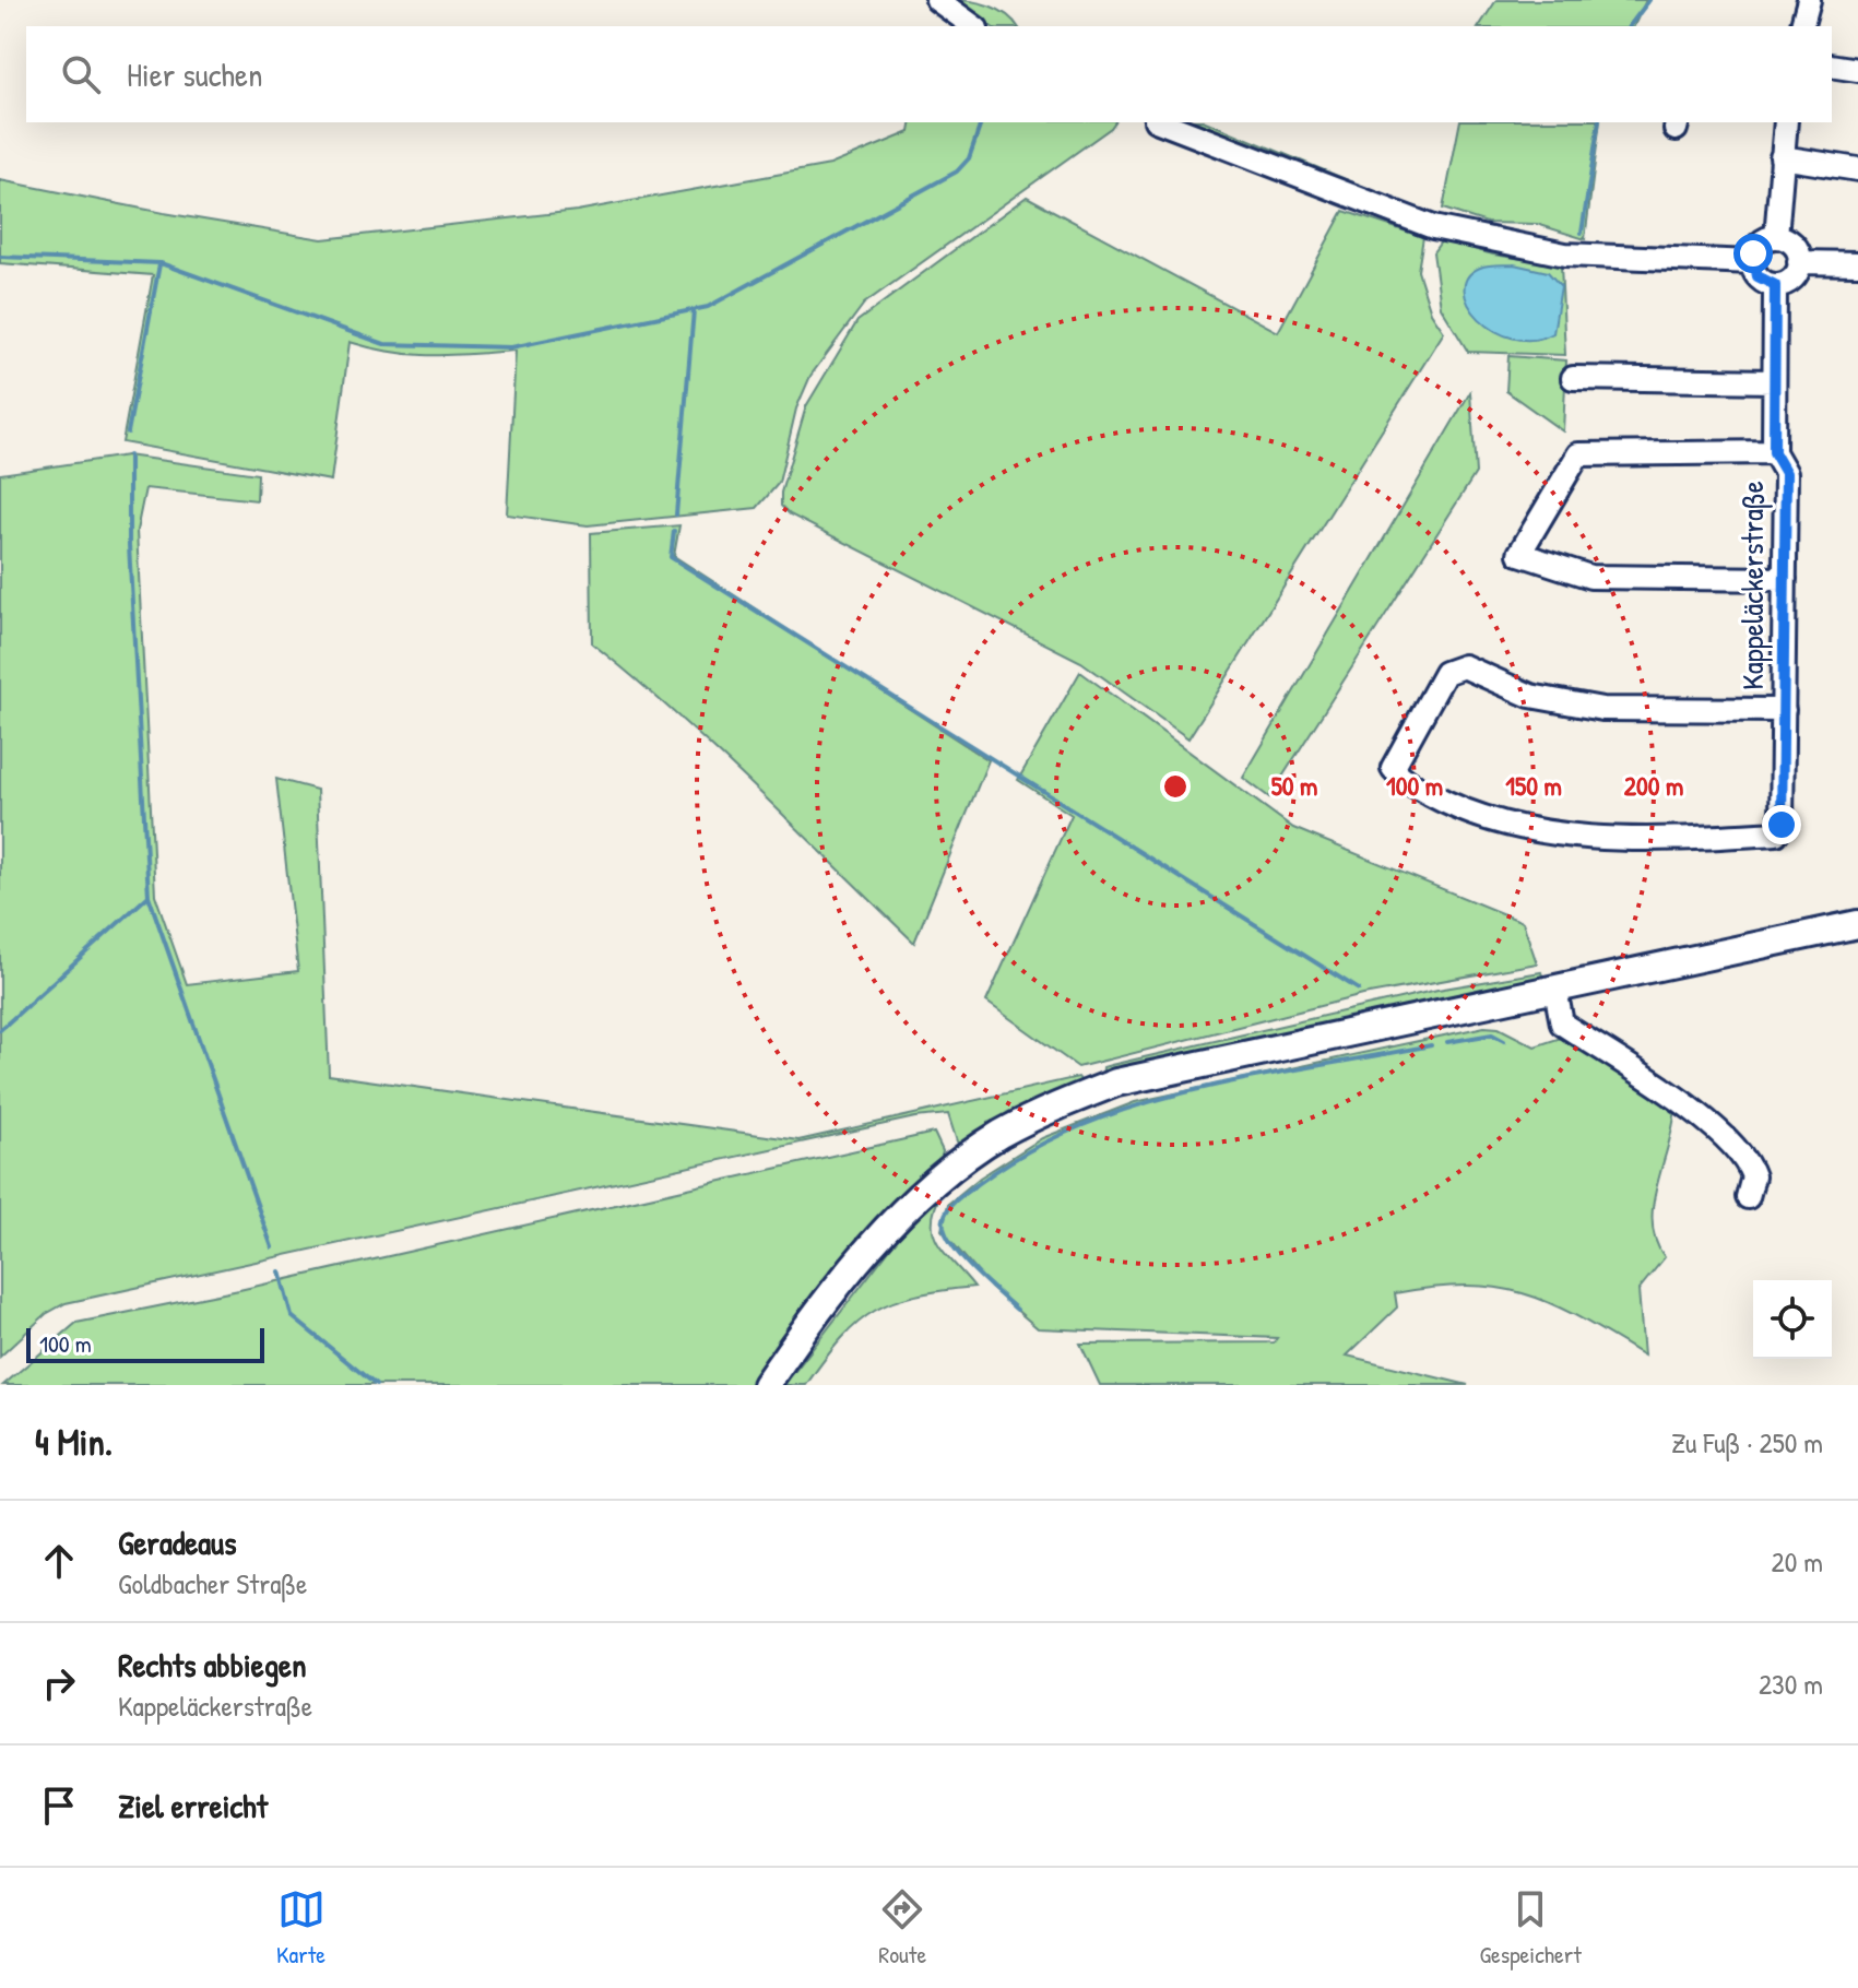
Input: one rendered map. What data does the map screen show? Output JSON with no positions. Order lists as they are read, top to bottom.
{
  "streets": {
    "street": ["Kappeläckerstraße"]
  },
  "scale_bar": "100 m",
  "page": {
    "search": "Hier suchen",
    "scale": "100 m",
    "heading": ["4 Min.", "Zu Fuß · 250 m"],
    "list": [
      ["Geradeaus", "Goldbacher Straße", "20 m"],
      ["Rechts abbiegen", "Kappeläckerstraße", "230 m"],
      "Ziel erreicht"
    ],
    "nav": ["Karte", "Route", "Gespeichert"]
  },
  "rings": [
    "50 m",
    "100 m",
    "150 m",
    "200 m"
  ]
}
